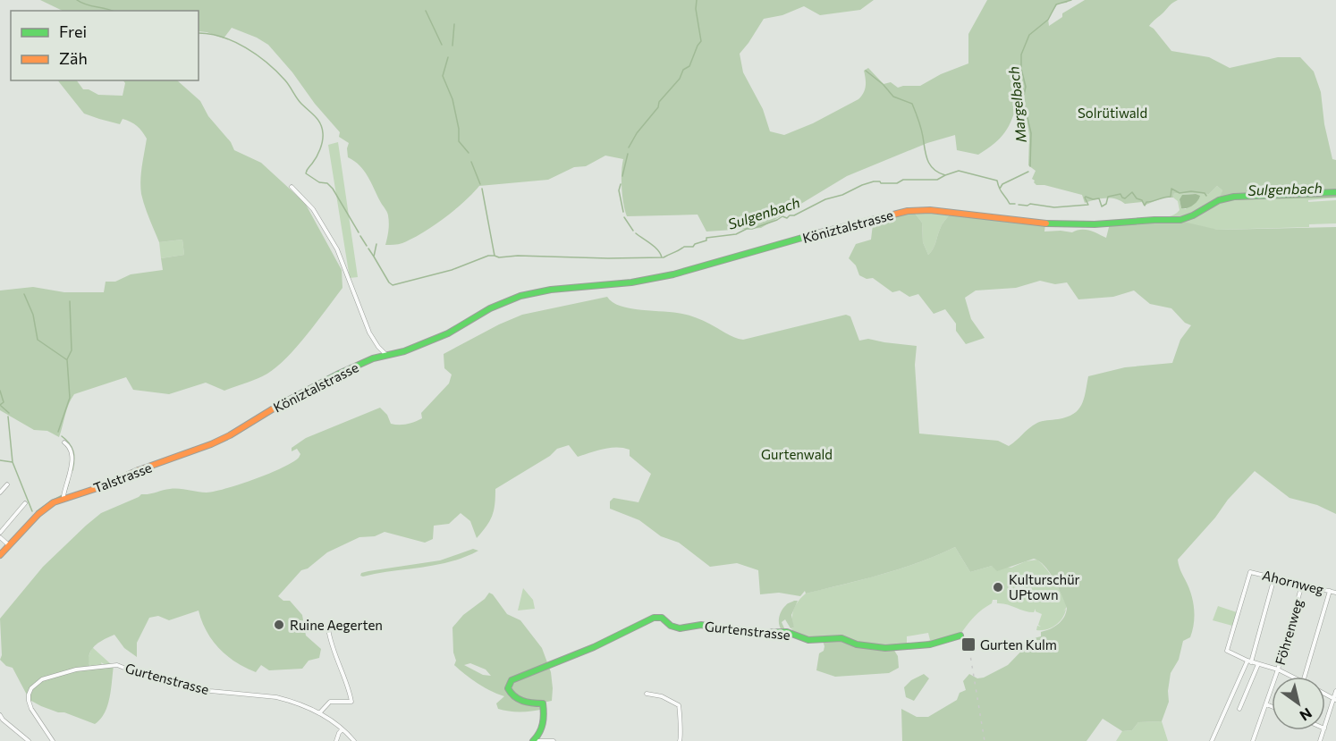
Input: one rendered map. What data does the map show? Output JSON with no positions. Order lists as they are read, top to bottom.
{
  "streets": {
    "street": [
      "Köniztalstrasse",
      "Talstrasse",
      "Ahornweg",
      "Gurtenstrasse",
      "Föhrenweg"
    ]
  },
  "crossings": [
    ["Köniztalstrasse", "Talstrasse"],
    ["Ahornweg", "Föhrenweg"]
  ],
  "water": ["Margelbach", "Sulgenbach"],
  "parks": ["Solrütiwald", "Gurtenwald"],
  "places": {
    "other": ["Kulturschür UPtown", "Ruine Aegerten"],
    "transit": ["Gurten Kulm"]
  },
  "legend": ["Frei", "Zäh"],
  "north": "bottom right"
}
